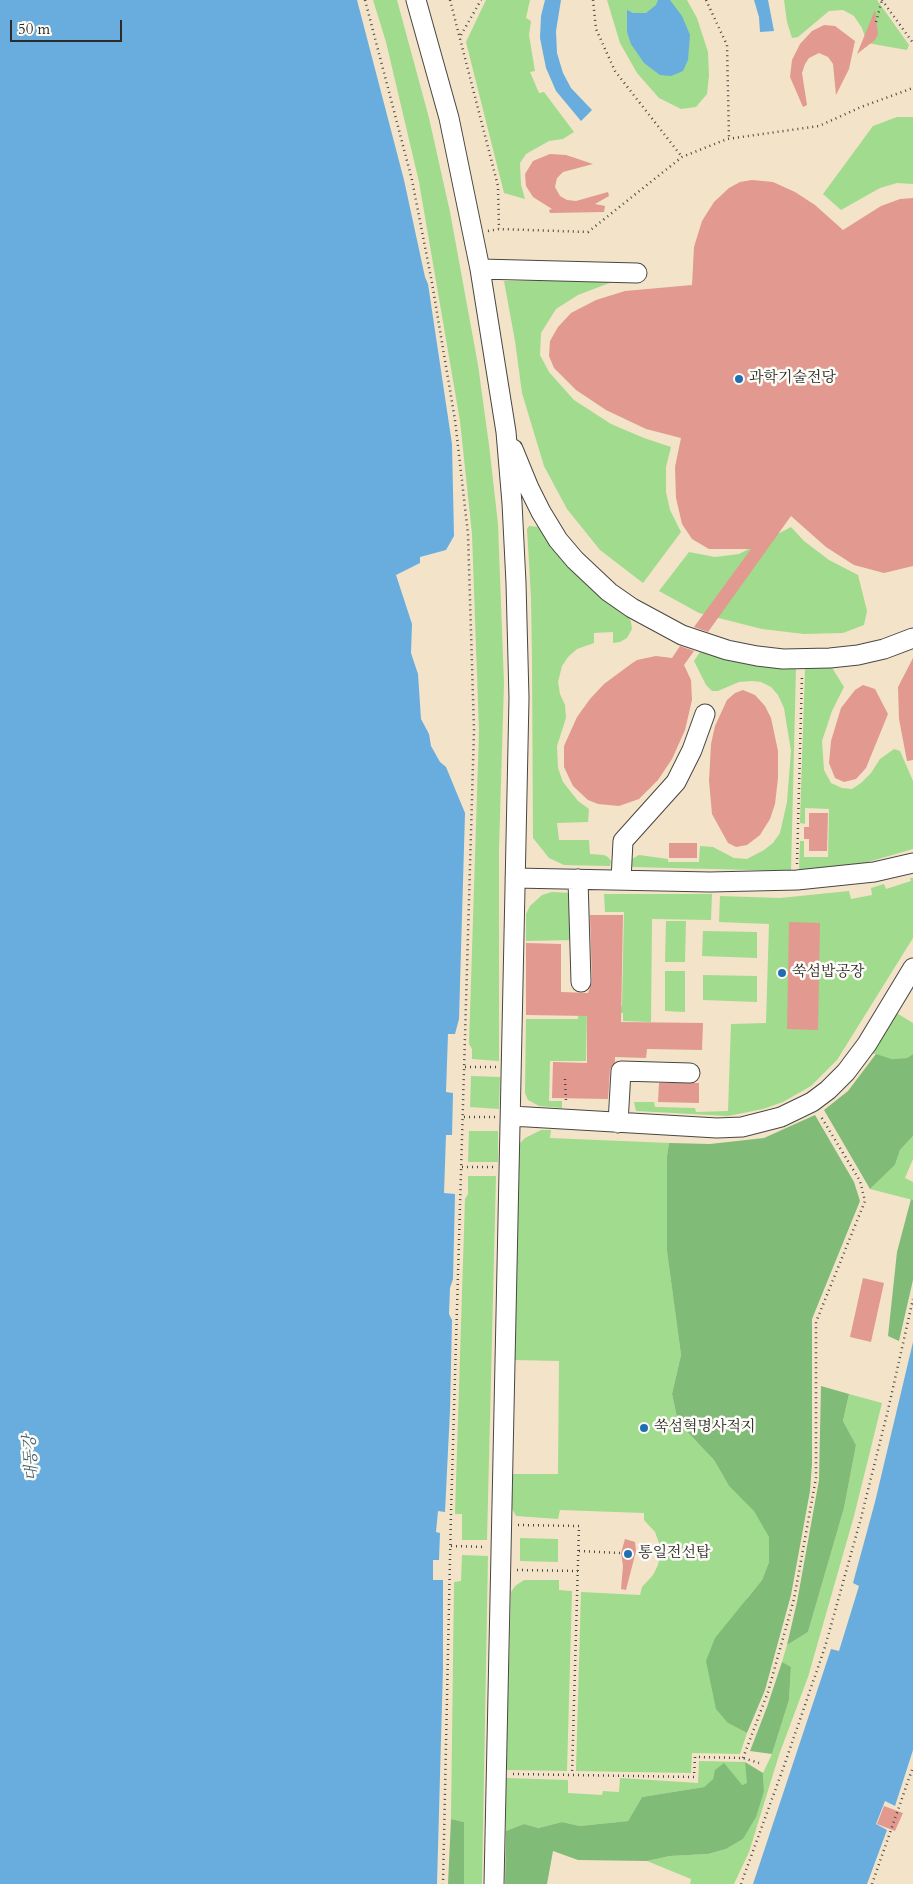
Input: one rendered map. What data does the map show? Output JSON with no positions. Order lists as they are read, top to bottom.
{
  "water": ["대동강"],
  "places": [
    "과학기술전당",
    "쑥섬밥공장",
    "쑥섬혁명사적지",
    "통일전선탑"
  ],
  "scale_bar": "50 m"
}
